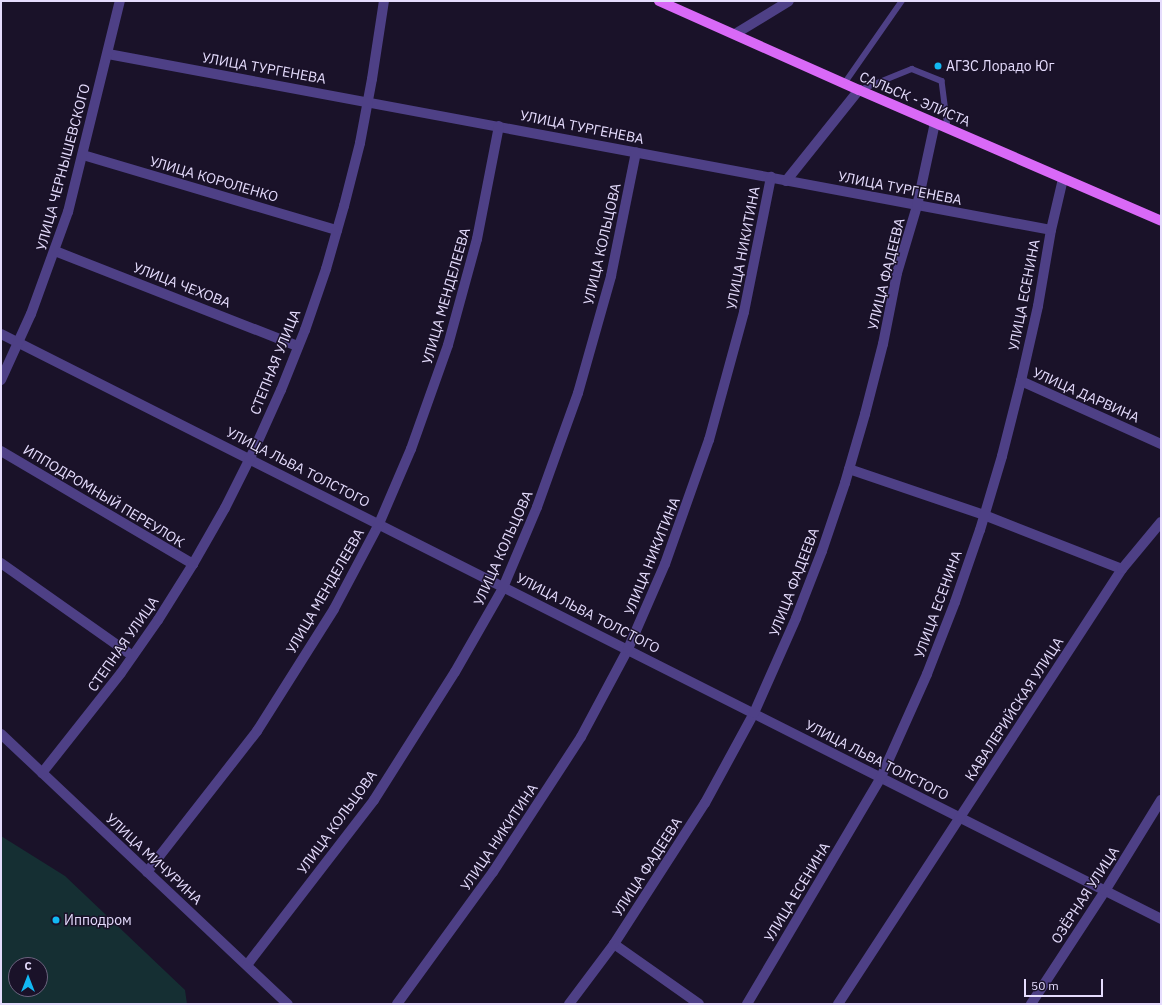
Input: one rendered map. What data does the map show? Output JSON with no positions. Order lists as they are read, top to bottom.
{
  "streets": {
    "main road": ["САЛЬСК - ЭЛИСТА"],
    "street": [
      "УЛИЦА ТУРГЕНЕВА",
      "УЛИЦА ЧЕРНЫШЕВСКОГО",
      "УЛИЦА КОРОЛЕНКО",
      "УЛИЦА КОЛЬЦОВА",
      "УЛИЦА НИКИТИНА",
      "УЛИЦА ФАДЕЕВА",
      "УЛИЦА ЧЕХОВА",
      "УЛИЦА ЕСЕНИНА",
      "УЛИЦА МЕНДЕЛЕЕВА",
      "СТЕПНАЯ УЛИЦА",
      "УЛИЦА ДАРВИНА",
      "УЛИЦА ЛЬВА ТОЛСТОГО",
      "ИППОДРОМНЫЙ ПЕРЕУЛОК",
      "КАВАЛЕРИЙСКАЯ УЛИЦА",
      "УЛИЦА МИЧУРИНА",
      "ОЗЁРНАЯ УЛИЦА"
    ]
  },
  "crossings": [
    ["УЛИЦА ТУРГЕНЕВА", "УЛИЦА ЧЕРНЫШЕВСКОГО"],
    ["УЛИЦА ТУРГЕНЕВА", "УЛИЦА КОЛЬЦОВА"],
    ["УЛИЦА ТУРГЕНЕВА", "УЛИЦА НИКИТИНА"],
    ["УЛИЦА ТУРГЕНЕВА", "УЛИЦА ФАДЕЕВА"],
    ["УЛИЦА ТУРГЕНЕВА", "УЛИЦА ЕСЕНИНА"],
    ["УЛИЦА ТУРГЕНЕВА", "УЛИЦА МЕНДЕЛЕЕВА"],
    ["УЛИЦА ТУРГЕНЕВА", "СТЕПНАЯ УЛИЦА"],
    ["САЛЬСК - ЭЛИСТА", "УЛИЦА ФАДЕЕВА"],
    ["САЛЬСК - ЭЛИСТА", "УЛИЦА ЕСЕНИНА"],
    ["УЛИЦА ЧЕРНЫШЕВСКОГО", "УЛИЦА КОРОЛЕНКО"],
    ["УЛИЦА ЧЕРНЫШЕВСКОГО", "УЛИЦА ЧЕХОВА"],
    ["УЛИЦА ЧЕРНЫШЕВСКОГО", "УЛИЦА ЛЬВА ТОЛСТОГО"],
    ["УЛИЦА КОРОЛЕНКО", "СТЕПНАЯ УЛИЦА"],
    ["УЛИЦА КОЛЬЦОВА", "УЛИЦА ЛЬВА ТОЛСТОГО"],
    ["УЛИЦА КОЛЬЦОВА", "УЛИЦА МИЧУРИНА"],
    ["УЛИЦА НИКИТИНА", "УЛИЦА ЛЬВА ТОЛСТОГО"],
    ["УЛИЦА ФАДЕЕВА", "УЛИЦА ЛЬВА ТОЛСТОГО"],
    ["УЛИЦА ЧЕХОВА", "СТЕПНАЯ УЛИЦА"],
    ["УЛИЦА ЕСЕНИНА", "УЛИЦА ДАРВИНА"],
    ["УЛИЦА ЕСЕНИНА", "УЛИЦА ЛЬВА ТОЛСТОГО"],
    ["УЛИЦА МЕНДЕЛЕЕВА", "УЛИЦА ЛЬВА ТОЛСТОГО"],
    ["УЛИЦА МЕНДЕЛЕЕВА", "УЛИЦА МИЧУРИНА"],
    ["СТЕПНАЯ УЛИЦА", "УЛИЦА ЛЬВА ТОЛСТОГО"],
    ["СТЕПНАЯ УЛИЦА", "ИППОДРОМНЫЙ ПЕРЕУЛОК"],
    ["СТЕПНАЯ УЛИЦА", "УЛИЦА МИЧУРИНА"],
    ["УЛИЦА ЛЬВА ТОЛСТОГО", "КАВАЛЕРИЙСКАЯ УЛИЦА"],
    ["УЛИЦА ЛЬВА ТОЛСТОГО", "ОЗЁРНАЯ УЛИЦА"]
  ],
  "places": ["АГЗС Лорадо Юг", "Ипподром"],
  "scale_bar": "50 m",
  "north": "top"
}
